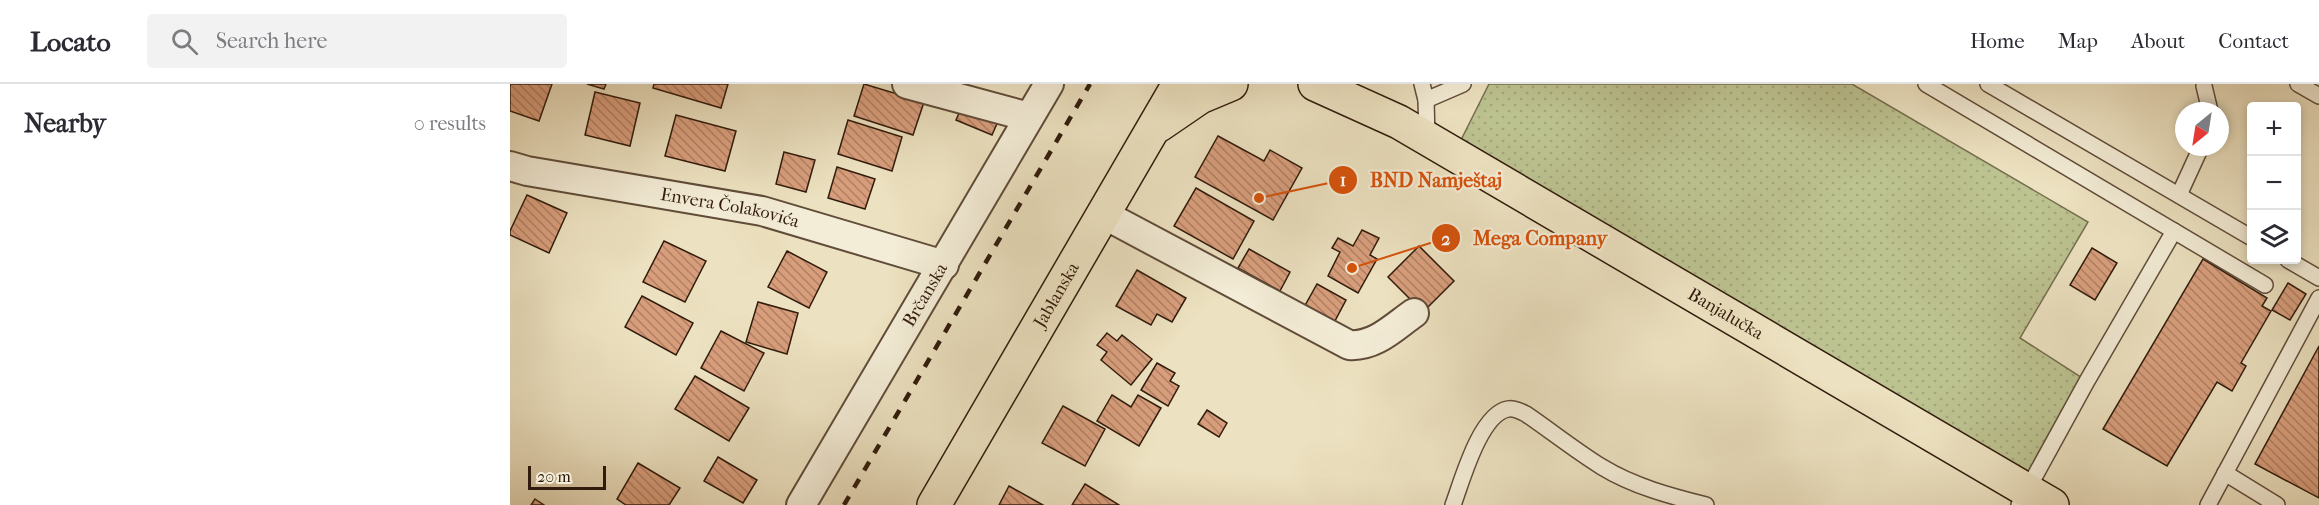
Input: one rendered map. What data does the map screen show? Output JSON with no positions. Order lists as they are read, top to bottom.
{
  "streets": {
    "main road": ["Jablanska", "Banjalučka"],
    "street": ["Envera Čolakovića", "Brčanska"]
  },
  "crossings": [
    ["Envera Čolakovića", "Brčanska"]
  ],
  "places": ["BND Namještaj", "Mega Company"],
  "scale_bar": "20 m",
  "north": "bottom left",
  "page": {
    "header": "Locato",
    "search": "Search here",
    "nav": [
      "Home",
      "Map",
      "About",
      "Contact"
    ],
    "heading": ["Nearby", "0 results"],
    "map_buttons": ["+", "−"],
    "scale": "20 m"
  }
}
